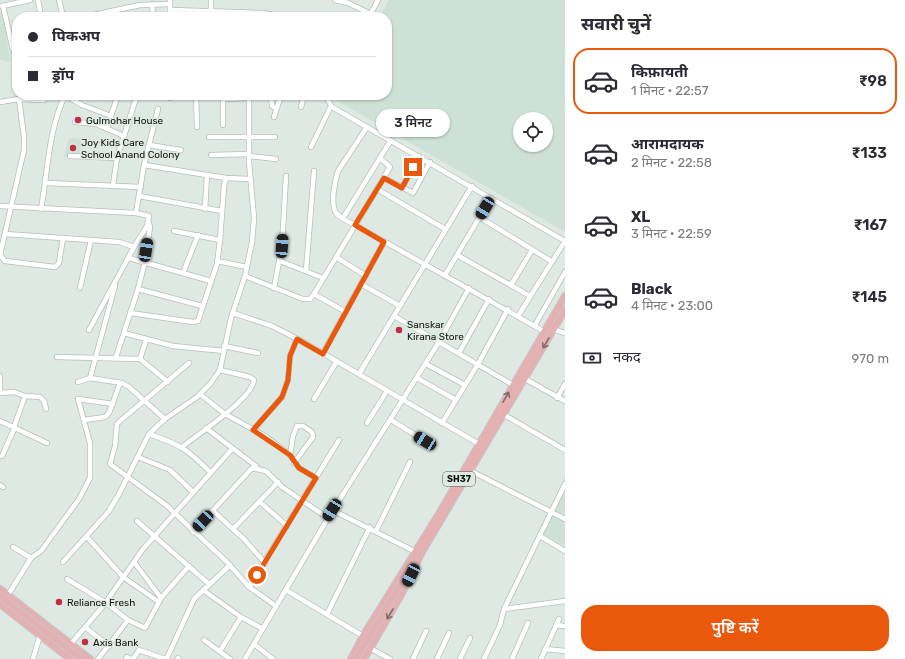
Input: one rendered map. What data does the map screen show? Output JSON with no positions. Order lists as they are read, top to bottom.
{
  "streets": {
    "main road": ["SH37"]
  },
  "places": [
    "Gulmohar House",
    "Joy Kids Care School Anand Colony",
    "Sanskar Kirana Store",
    "Reliance Fresh",
    "Axis Bank"
  ],
  "page": {
    "heading": "सवारी चुनें",
    "banner": ["पिकअप", "ड्रॉप"],
    "list": [
      {
        "name": "किफ़ायती",
        "note": "1 मिनट · 22:57",
        "value": "₹98"
      },
      {
        "name": "आरामदायक",
        "note": "2 मिनट · 22:58",
        "value": "₹133"
      },
      {
        "name": "XL",
        "note": "3 मिनट · 22:59",
        "value": "₹167"
      },
      {
        "name": "Black",
        "note": "4 मिनट · 23:00",
        "value": "₹145"
      }
    ],
    "bubble": "3 मिनट",
    "pay": ["नकद", "970 m"],
    "buttons": "पुष्टि करें"
  }
}
